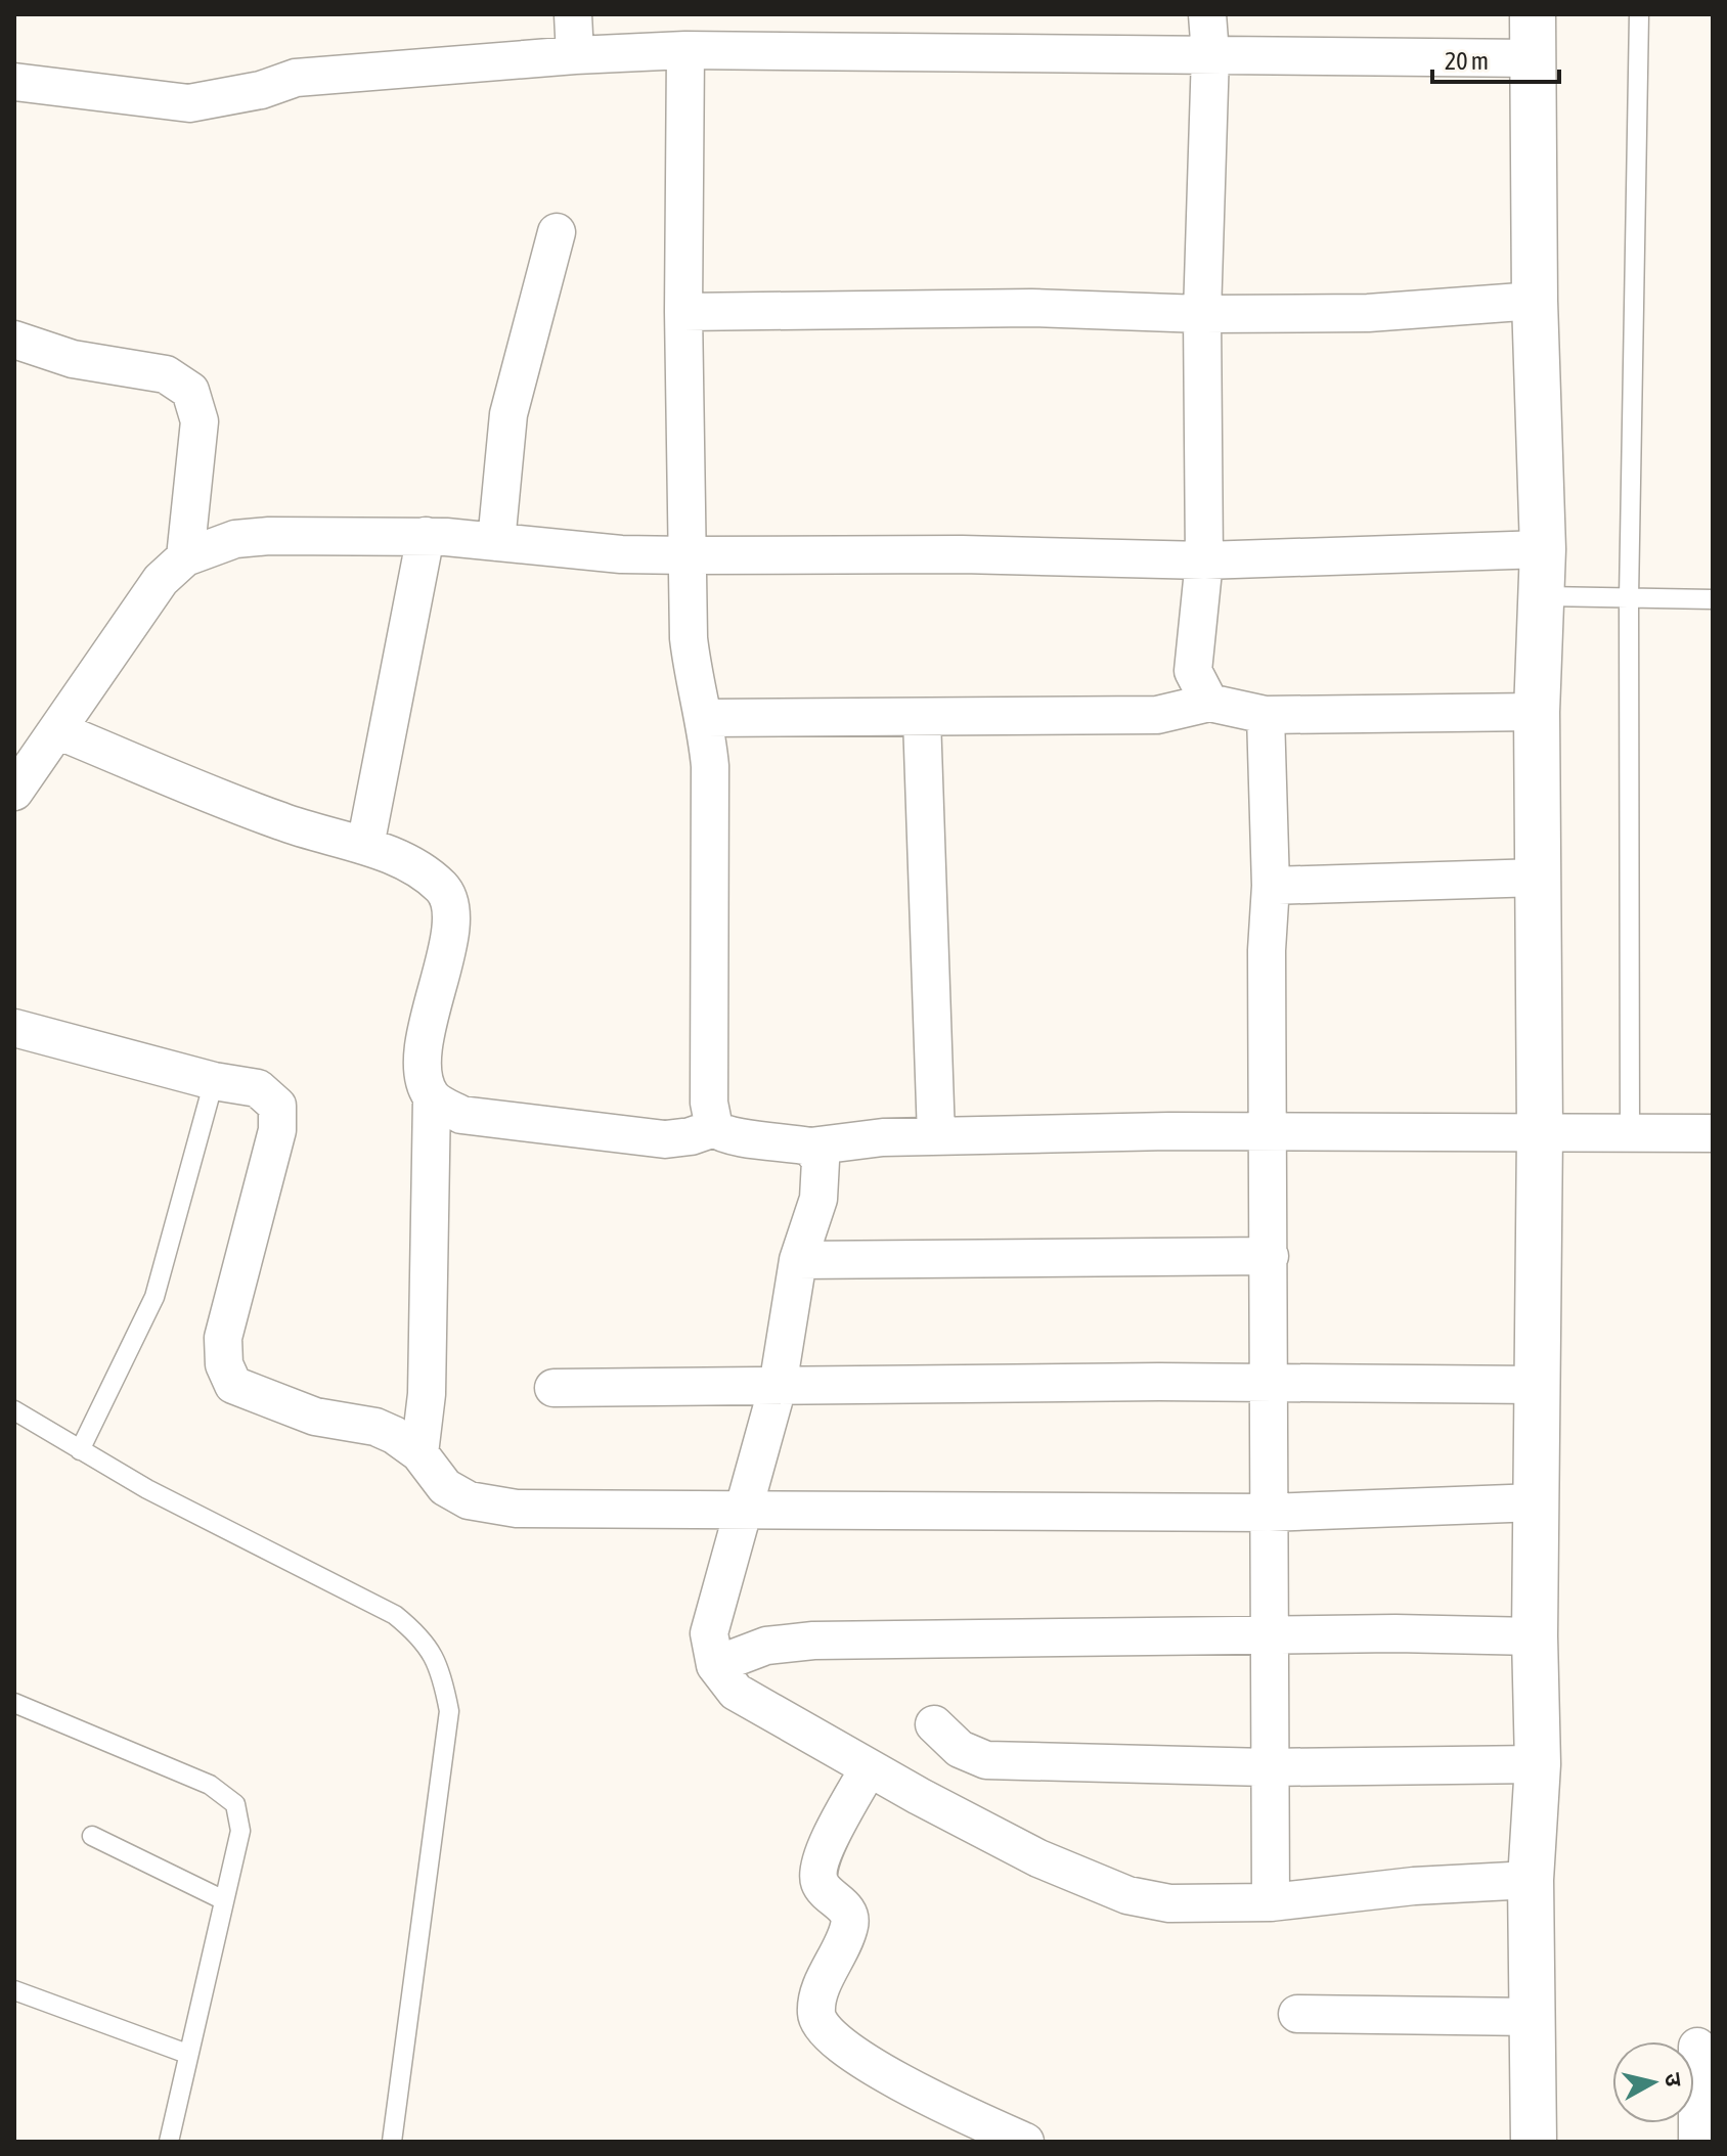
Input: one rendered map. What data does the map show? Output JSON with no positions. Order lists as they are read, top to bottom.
{
  "scale_bar": "20 m",
  "north": "right"
}
